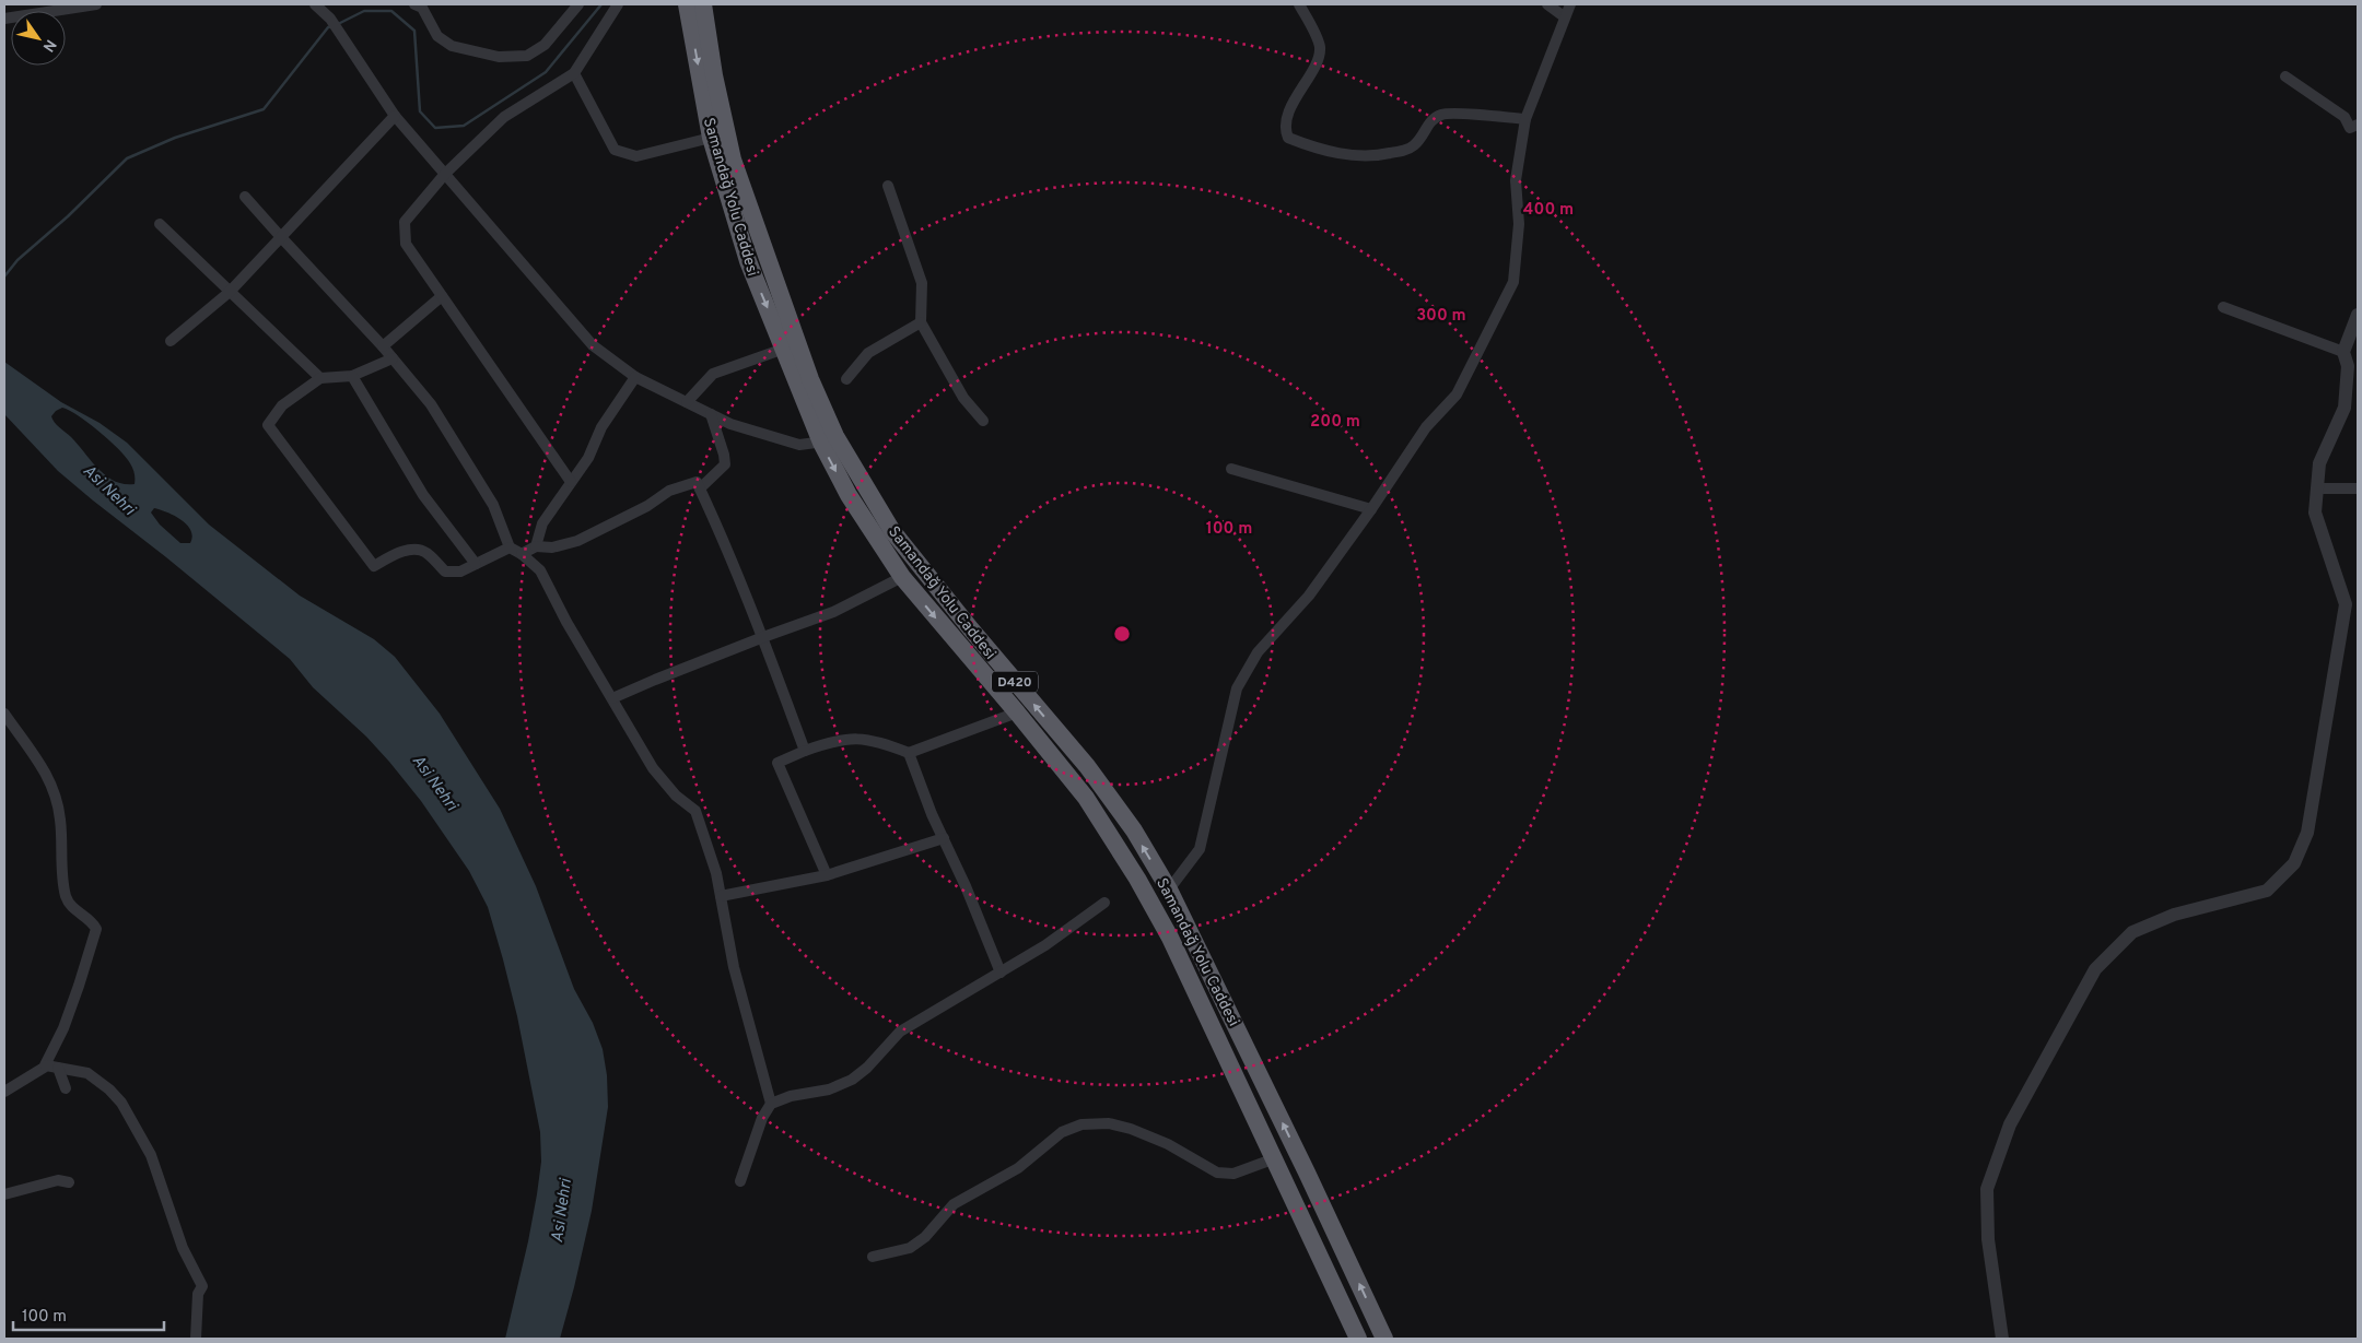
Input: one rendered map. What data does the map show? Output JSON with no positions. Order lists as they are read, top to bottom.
{
  "streets": {
    "highway": ["Samandağ Yolu Caddesi", "D420"]
  },
  "water": ["Asi Nehri"],
  "scale_bar": "100 m",
  "north": "bottom right",
  "rings": [
    "400 m",
    "300 m",
    "200 m",
    "100 m"
  ]
}
